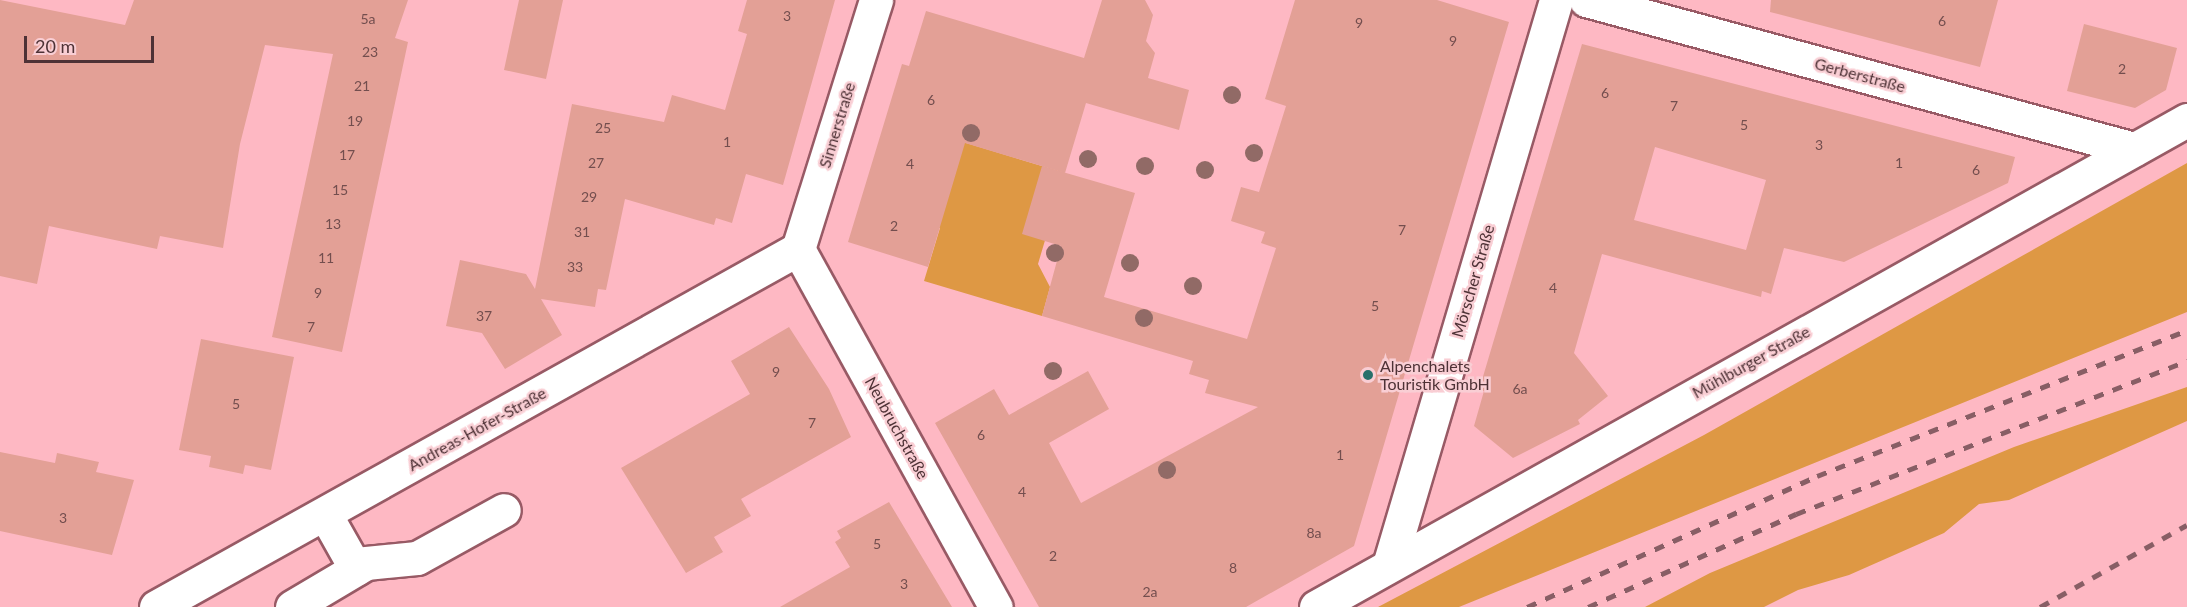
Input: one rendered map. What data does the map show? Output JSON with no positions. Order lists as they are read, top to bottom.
{
  "streets": {
    "street": [
      "Gerberstraße",
      "Sinnerstraße",
      "Mörscher Straße",
      "Mühlburger Straße",
      "Neubruchstraße",
      "Andreas-Hofer-Straße"
    ]
  },
  "crossings": [
    ["Gerberstraße", "Mühlburger Straße"],
    ["Sinnerstraße", "Neubruchstraße"],
    ["Sinnerstraße", "Andreas-Hofer-Straße"],
    ["Mörscher Straße", "Mühlburger Straße"],
    ["Neubruchstraße", "Andreas-Hofer-Straße"]
  ],
  "places": ["Alpenchalets Touristik GmbH"],
  "house_numbers": [
    "3",
    "5a",
    "6",
    "9",
    "9",
    "23",
    "2",
    "21",
    "6",
    "6",
    "7",
    "19",
    "5",
    "25",
    "1",
    "3",
    "17",
    "27",
    "1",
    "4",
    "6",
    "15",
    "29",
    "13",
    "2",
    "7",
    "31",
    "11",
    "33",
    "4",
    "9",
    "5",
    "37",
    "7",
    "9",
    "6a",
    "5",
    "7",
    "6",
    "1",
    "4",
    "3",
    "8a",
    "5",
    "2",
    "8",
    "3",
    "2a"
  ],
  "scale_bar": "20 m"
}
